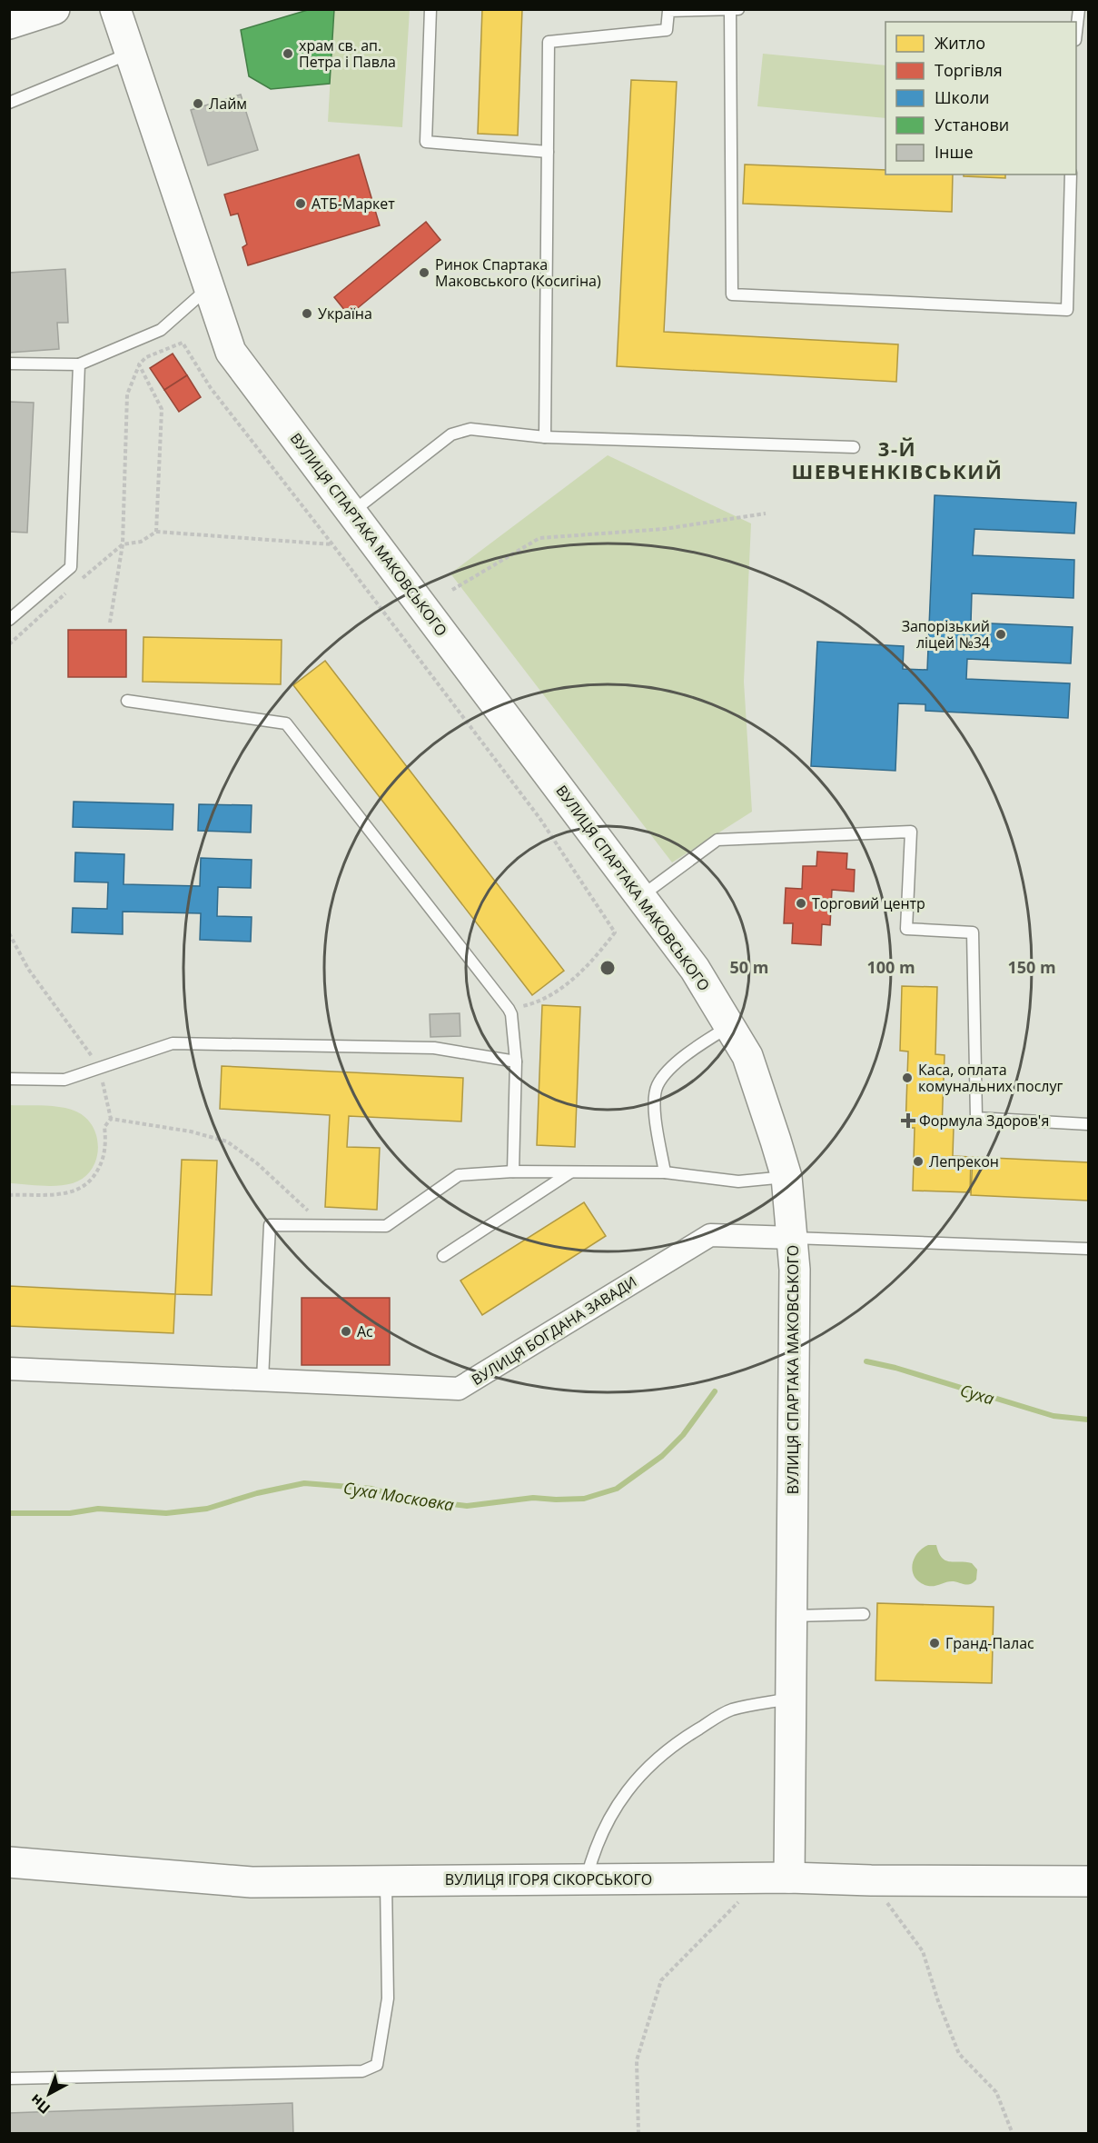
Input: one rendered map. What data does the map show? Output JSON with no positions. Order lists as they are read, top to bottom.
{
  "streets": {
    "street": ["ВУЛИЦЯ СПАРТАКА МАКОВСЬКОГО", "ВУЛИЦЯ БОГДАНА ЗАВАДИ", "ВУЛИЦЯ ІГОРЯ СІКОРСЬКОГО"]
  },
  "crossings": [
    ["ВУЛИЦЯ СПАРТАКА МАКОВСЬКОГО", "ВУЛИЦЯ БОГДАНА ЗАВАДИ"],
    ["ВУЛИЦЯ СПАРТАКА МАКОВСЬКОГО", "ВУЛИЦЯ ІГОРЯ СІКОРСЬКОГО"]
  ],
  "districts": ["3-Й ШЕВЧЕНКІВСЬКИЙ"],
  "water": ["Суха", "Суха Московка"],
  "places": {
    "other": [
      "храм св. ап. Петра і Павла",
      "Лайм",
      "АТБ-Маркет",
      "Ринок Спартака Маковського (Косигіна)",
      "Україна",
      "Запорізький ліцей №34",
      "Торговий центр",
      "Каса, оплата комунальних послуг",
      "Лепрекон",
      "Ас",
      "Гранд-Палас"
    ],
    "health": ["Формула Здоров'я"]
  },
  "legend": [
    "Житло",
    "Торгівля",
    "Школи",
    "Установи",
    "Інше"
  ],
  "north": "bottom left",
  "rings": ["50 m", "100 m", "150 m"]
}
